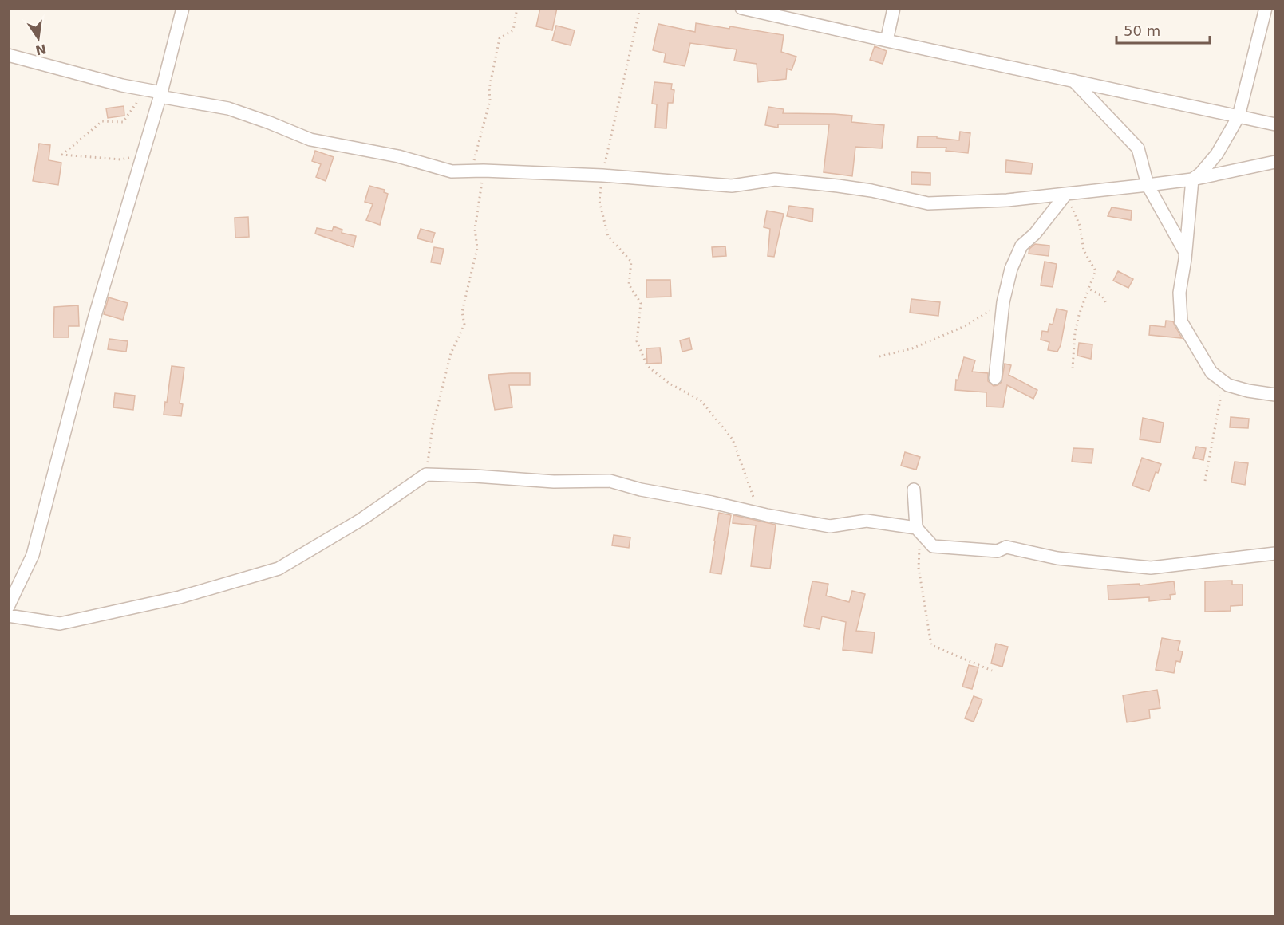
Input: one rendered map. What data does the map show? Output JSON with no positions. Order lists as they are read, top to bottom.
{
  "scale_bar": "50 m",
  "north": "bottom"
}
